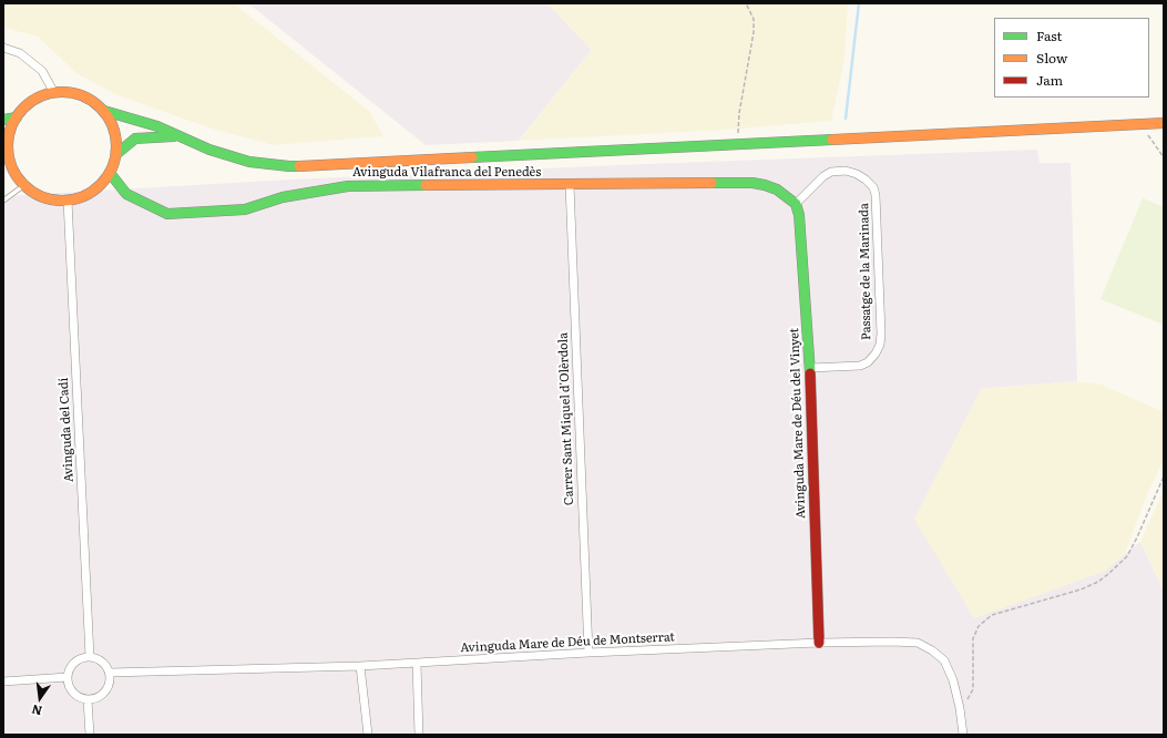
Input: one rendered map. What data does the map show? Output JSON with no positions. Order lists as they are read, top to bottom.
{
  "streets": {
    "main road": ["Avinguda Vilafranca del Penedès", "Avinguda Mare de Déu del Vinyet"],
    "street": [
      "Passatge de la Marinada",
      "Carrer Sant Miquel d'Olèrdola",
      "Avinguda del Cadí",
      "Avinguda Mare de Déu de Montserrat"
    ]
  },
  "crossings": [
    ["Avinguda Vilafranca del Penedès", "Passatge de la Marinada"],
    ["Avinguda Vilafranca del Penedès", "Carrer Sant Miquel d'Olèrdola"],
    ["Avinguda Vilafranca del Penedès", "Avinguda Mare de Déu del Vinyet"],
    ["Avinguda Vilafranca del Penedès", "Avinguda del Cadí"],
    ["Passatge de la Marinada", "Avinguda Mare de Déu del Vinyet"],
    ["Carrer Sant Miquel d'Olèrdola", "Avinguda Mare de Déu de Montserrat"],
    ["Avinguda Mare de Déu del Vinyet", "Avinguda Mare de Déu de Montserrat"],
    ["Avinguda del Cadí", "Avinguda Mare de Déu de Montserrat"]
  ],
  "legend": ["Fast", "Slow", "Jam"],
  "north": "bottom"
}
